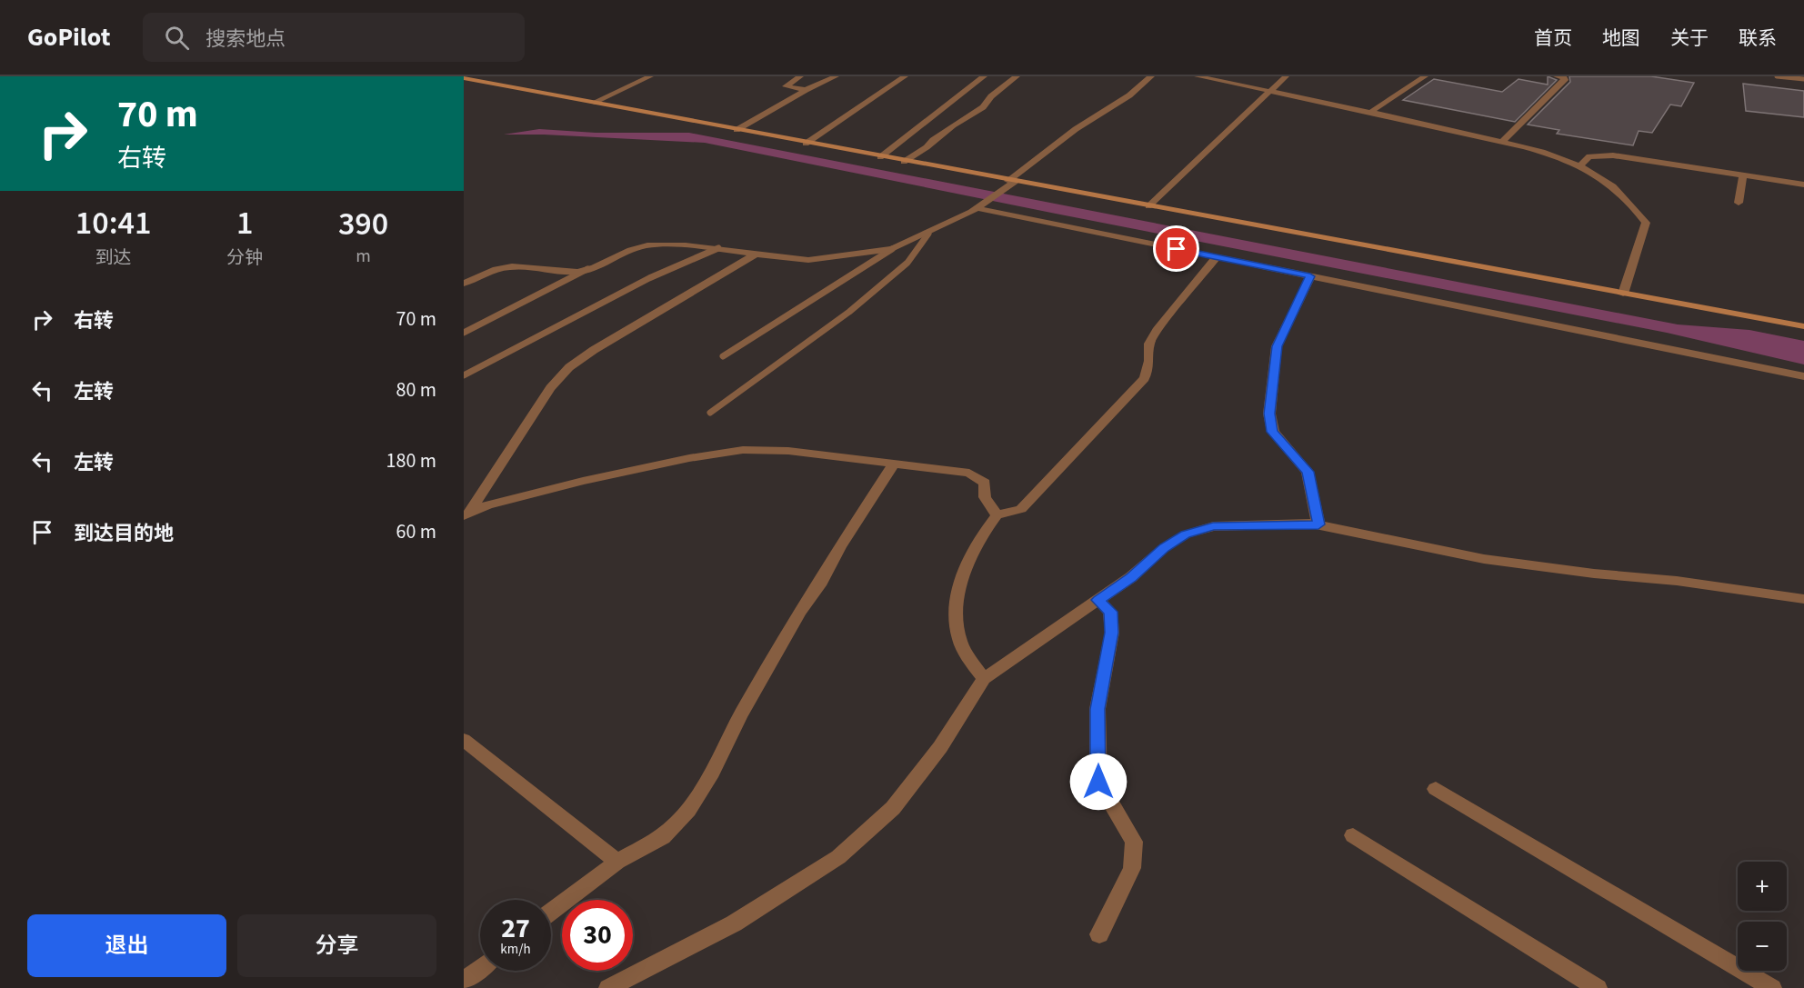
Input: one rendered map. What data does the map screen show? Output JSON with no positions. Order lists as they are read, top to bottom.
{
  "page": {
    "header": "GoPilot",
    "search": "搜索地点",
    "nav": [
      "首页",
      "地图",
      "关于",
      "联系"
    ],
    "turn": ["70 m", "右转"],
    "eta": [
      "10:41",
      "到达",
      "1",
      "分钟",
      "390",
      "m"
    ],
    "list": [
      {
        "name": "右转",
        "value": "70 m"
      },
      {
        "name": "左转",
        "value": "80 m"
      },
      {
        "name": "左转",
        "value": "180 m"
      },
      {
        "name": "到达目的地",
        "value": "60 m"
      }
    ],
    "map_buttons": ["+", "−"],
    "speed": "27 km/h",
    "limit": "30",
    "buttons": ["退出", "分享"]
  }
}
